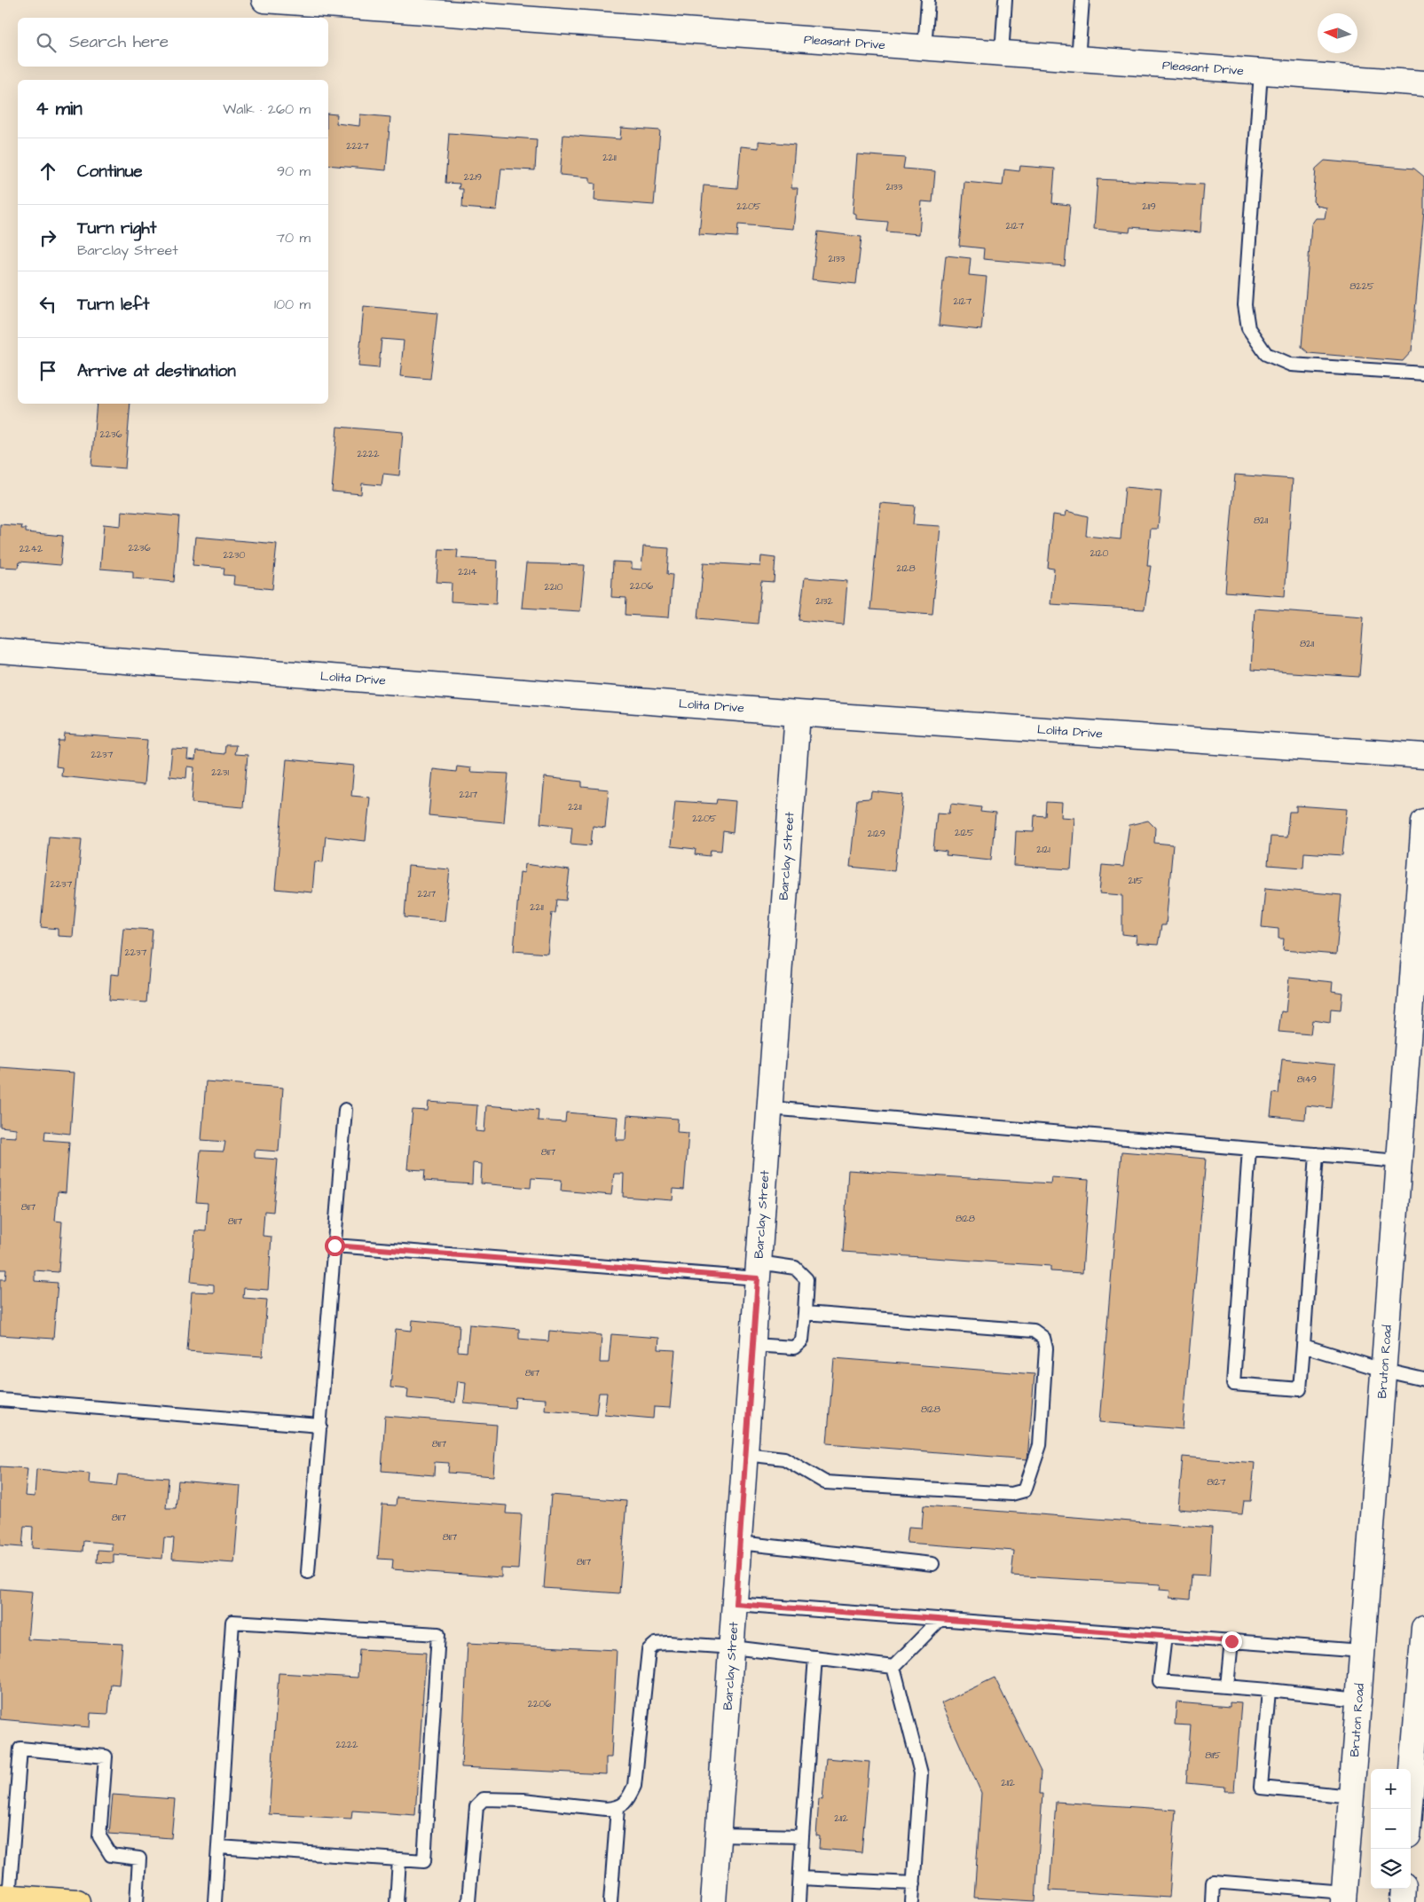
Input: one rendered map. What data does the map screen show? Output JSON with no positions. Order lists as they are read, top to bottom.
{
  "streets": {
    "street": [
      "Pleasant Drive",
      "Lolita Drive",
      "Barclay Street",
      "Bruton Road"
    ]
  },
  "crossings": [
    ["Lolita Drive", "Barclay Street"]
  ],
  "house_numbers": [
    "2227",
    "2211",
    "2219",
    "2133",
    "2205",
    "2119",
    "2127",
    "2133",
    "8225",
    "2127",
    "2236",
    "2222",
    "8211",
    "2236",
    "2242",
    "2120",
    "2230",
    "2128",
    "2214",
    "2206",
    "2210",
    "2132",
    "8211",
    "2237",
    "2231",
    "2217",
    "2211",
    "2205",
    "2125",
    "2129",
    "2121",
    "2115",
    "2237",
    "2217",
    "2211",
    "2237",
    "8149",
    "8117",
    "8117",
    "8128",
    "8117",
    "8117",
    "8128",
    "8117",
    "8127",
    "8117",
    "8117",
    "8117",
    "2206",
    "2222",
    "8115",
    "2112",
    "2112"
  ],
  "north": "left",
  "page": {
    "search": "Search here",
    "heading": ["4 min", "Walk · 260 m"],
    "list": [
      ["Continue", "90 m"],
      ["Turn right", "Barclay Street", "70 m"],
      ["Turn left", "100 m"],
      "Arrive at destination"
    ],
    "map_buttons": ["+", "−"]
  }
}
